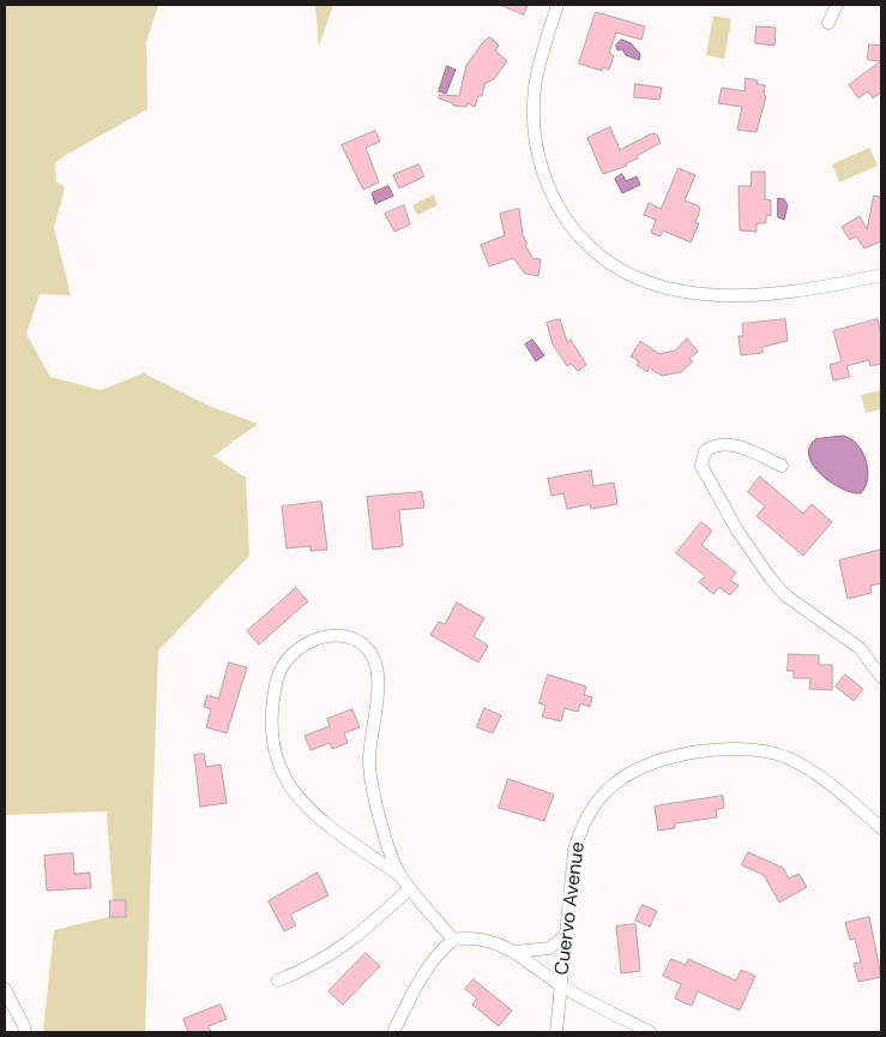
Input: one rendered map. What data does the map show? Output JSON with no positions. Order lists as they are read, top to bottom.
{
  "streets": {
    "street": ["Cuervo Avenue"]
  }
}
